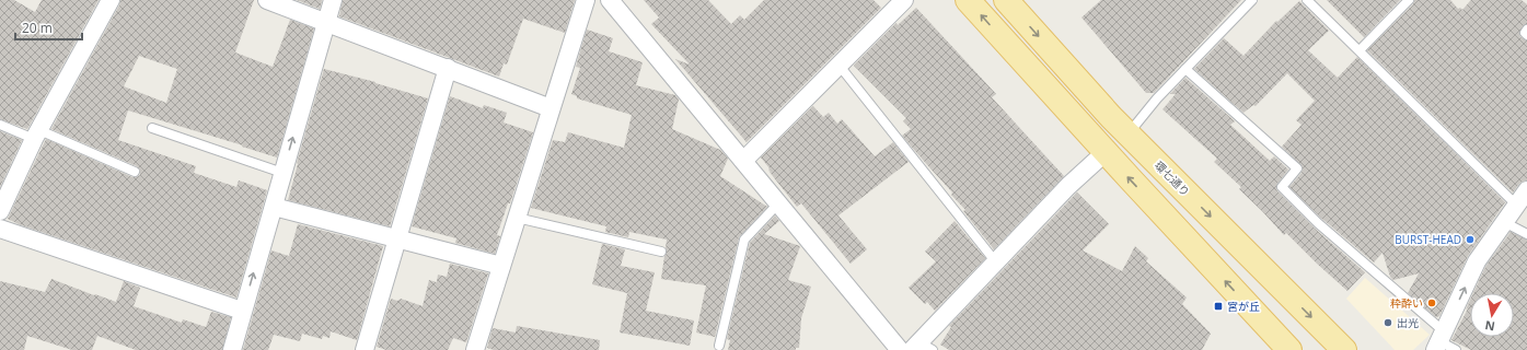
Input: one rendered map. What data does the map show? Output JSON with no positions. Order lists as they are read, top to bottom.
{
  "streets": {
    "main road": ["環七通り"]
  },
  "places": {
    "other": ["BURST-HEAD", "粋酔い", "出光"],
    "transit": ["宮が丘"]
  },
  "scale_bar": "20 m",
  "north": "bottom"
}
